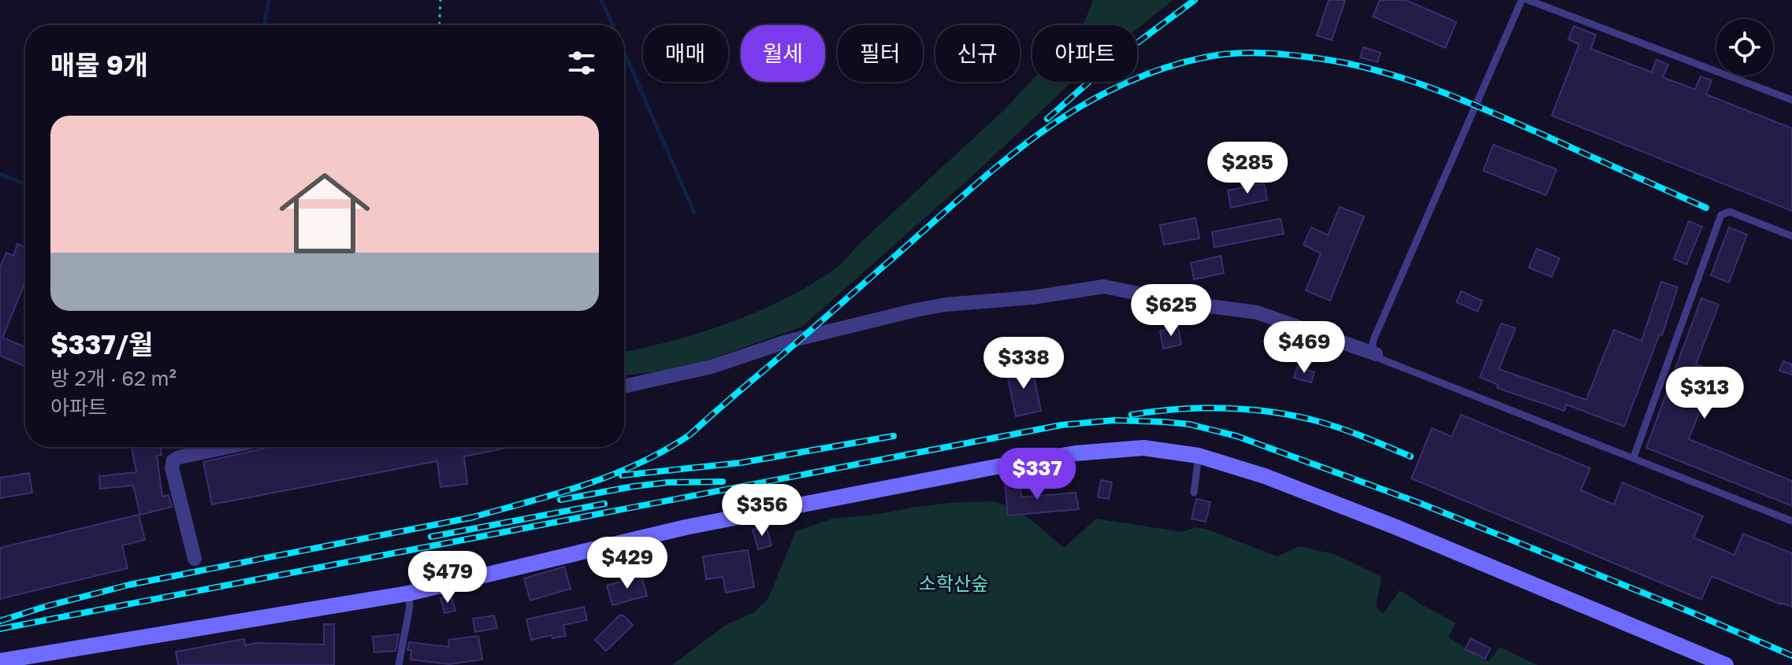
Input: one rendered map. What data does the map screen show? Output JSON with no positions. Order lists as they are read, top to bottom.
{
  "parks": ["소학산숲"],
  "page": {
    "chip": [
      "매매",
      "월세",
      "필터",
      "신규",
      "아파트"
    ],
    "heading": "매물 9개",
    "list": [
      {
        "name": "$337/월",
        "note": "방 2개 · 62 m² · 아파트"
      }
    ],
    "price": [
      "$285",
      "$625",
      "$469",
      "$338",
      "$313",
      "$337",
      "$356",
      "$429",
      "$479"
    ]
  }
}
